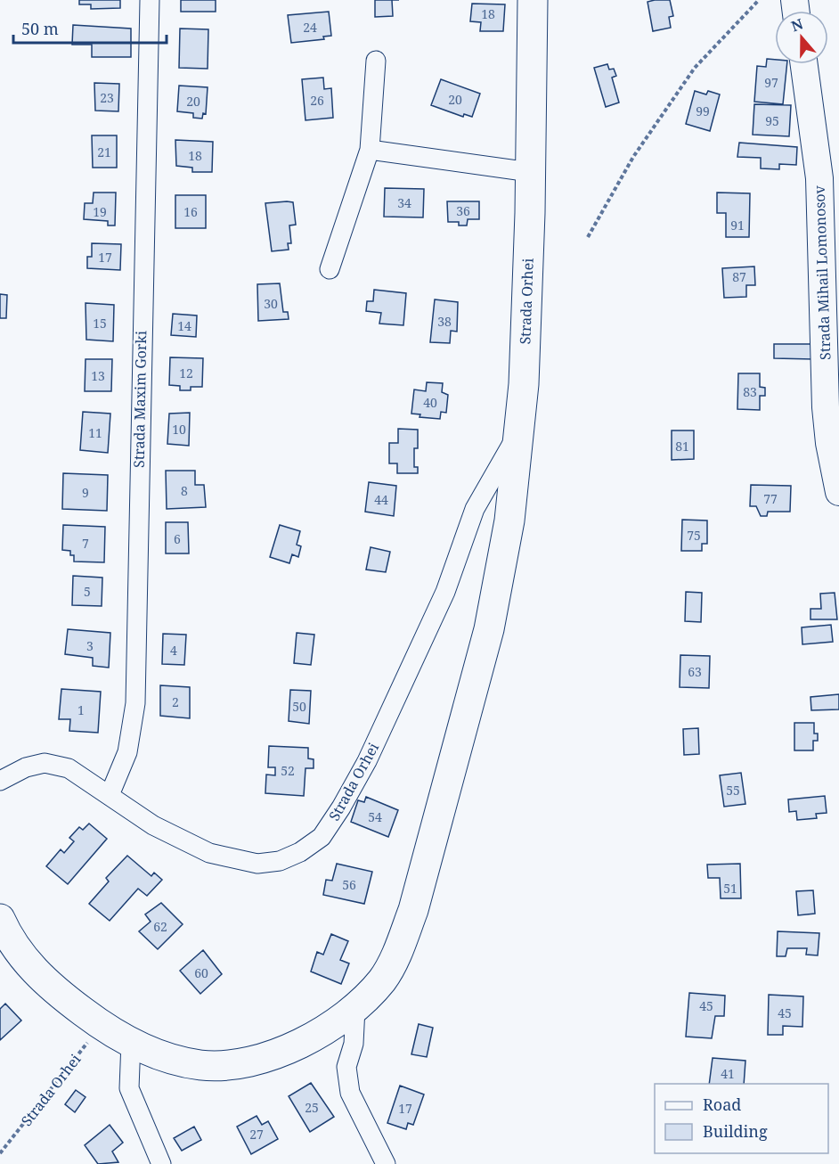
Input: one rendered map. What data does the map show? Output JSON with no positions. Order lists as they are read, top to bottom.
{
  "streets": {
    "main road": ["Strada Mihail Lomonosov", "Strada Orhei"],
    "street": ["Strada Maxim Gorki"]
  },
  "crossings": [
    ["Strada Orhei", "Strada Maxim Gorki"]
  ],
  "house_numbers": [
    "18",
    "24",
    "97",
    "23",
    "20",
    "26",
    "20",
    "99",
    "95",
    "21",
    "18",
    "34",
    "36",
    "19",
    "16",
    "91",
    "17",
    "87",
    "30",
    "38",
    "15",
    "14",
    "12",
    "13",
    "83",
    "40",
    "10",
    "11",
    "81",
    "8",
    "9",
    "77",
    "44",
    "75",
    "6",
    "7",
    "5",
    "3",
    "4",
    "63",
    "2",
    "50",
    "1",
    "52",
    "55",
    "54",
    "56",
    "51",
    "62",
    "60",
    "45",
    "45",
    "41",
    "25",
    "17",
    "27"
  ],
  "legend": ["Road", "Building"],
  "scale_bar": "50 m",
  "north": "top"
}
